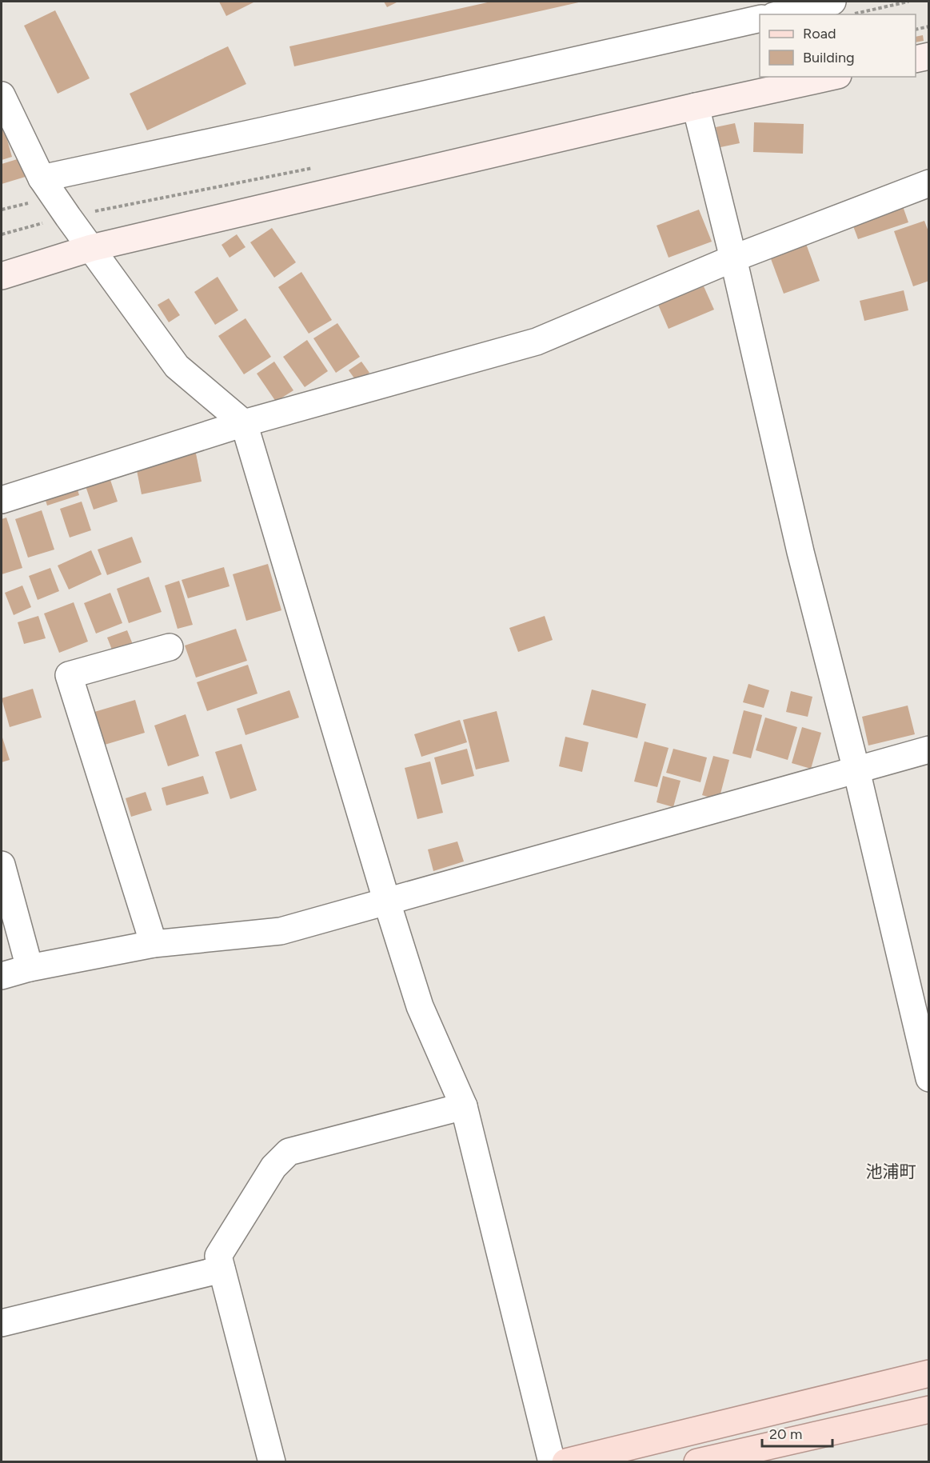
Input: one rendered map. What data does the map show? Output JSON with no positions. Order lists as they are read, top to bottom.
{
  "districts": ["池浦町"],
  "legend": ["Road", "Building"],
  "scale_bar": "20 m"
}
